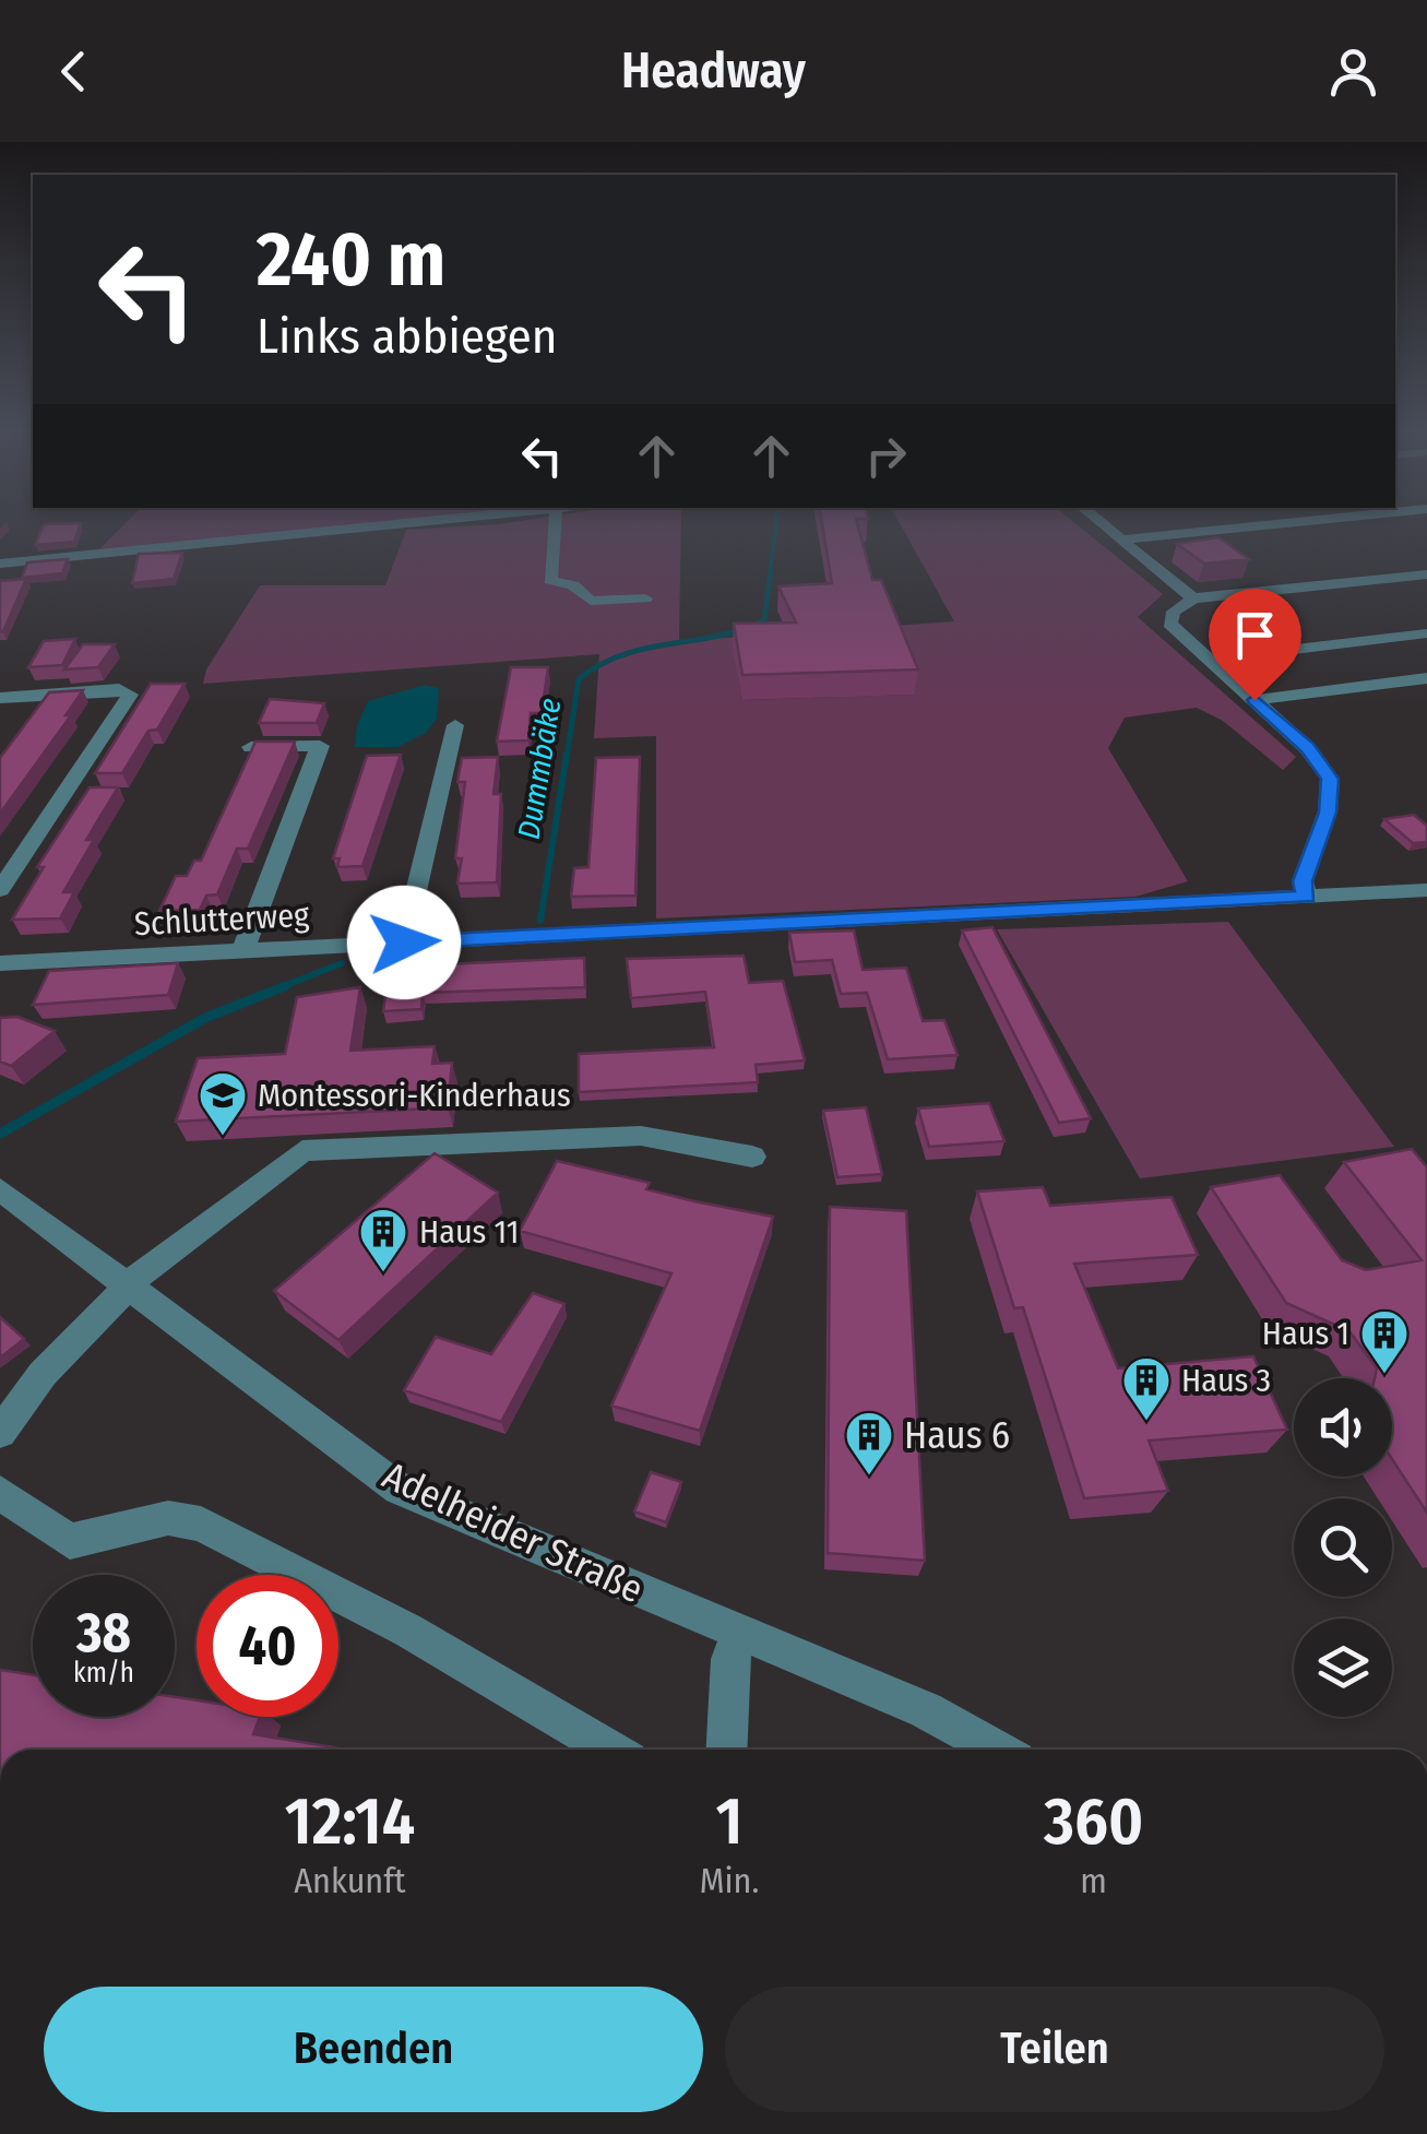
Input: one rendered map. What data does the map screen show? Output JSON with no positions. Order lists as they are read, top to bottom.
{
  "streets": {
    "street": ["Schlutterweg", "Adelheider Straße"]
  },
  "water": ["Dummbäke"],
  "places": {
    "school or university": ["Montessori-Kinderhaus"],
    "building": [
      "Haus 11",
      "Haus 1",
      "Haus 3",
      "Haus 6"
    ]
  },
  "page": {
    "header": "Headway",
    "turn": ["240 m", "Links abbiegen"],
    "speed": "38 km/h",
    "limit": "40",
    "eta": [
      "12:14",
      "Ankunft",
      "1",
      "Min.",
      "360",
      "m"
    ],
    "buttons": ["Beenden", "Teilen"]
  }
}
